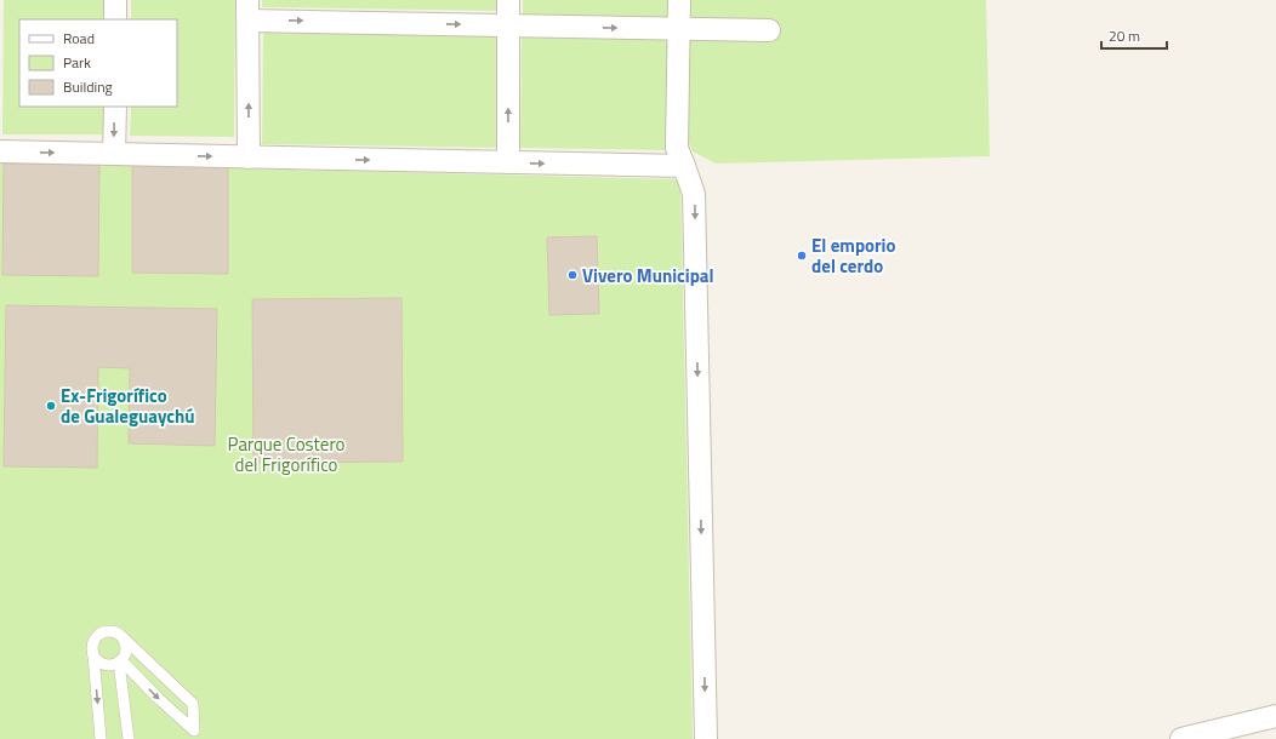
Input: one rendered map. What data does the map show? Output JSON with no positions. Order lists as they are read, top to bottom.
{
  "parks": ["Parque Costero del Frigorífico"],
  "places": ["El emporio del cerdo", "Vivero Municipal", "Ex-Frigorífico de Gualeguaychú"],
  "legend": ["Road", "Park", "Building"],
  "scale_bar": "20 m"
}
